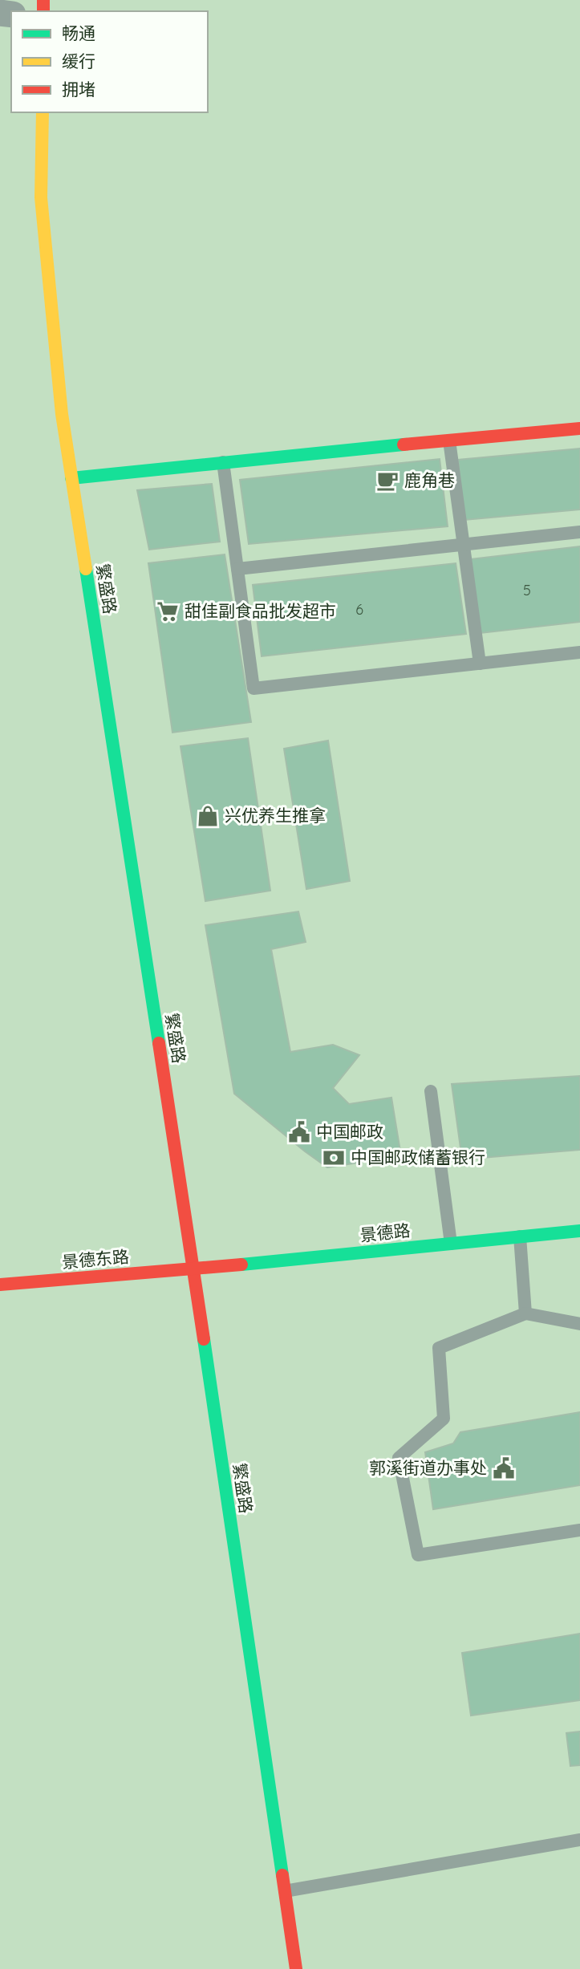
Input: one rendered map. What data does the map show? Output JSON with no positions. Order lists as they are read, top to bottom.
{
  "streets": {
    "main road": ["繁盛路", "景德路", "景德东路"]
  },
  "crossings": [
    ["繁盛路", "景德路"],
    ["繁盛路", "景德东路"],
    ["景德路", "景德东路"]
  ],
  "places": {
    "cafe": ["鹿角巷"],
    "supermarket": ["甜佳副食品批发超市"],
    "shop": ["兴优养生推拿"],
    "public building": ["中国邮政", "郭溪街道办事处"],
    "bank": ["中国邮政储蓄银行"]
  },
  "house_numbers": ["5", "6"],
  "legend": ["畅通", "缓行", "拥堵"]
}
